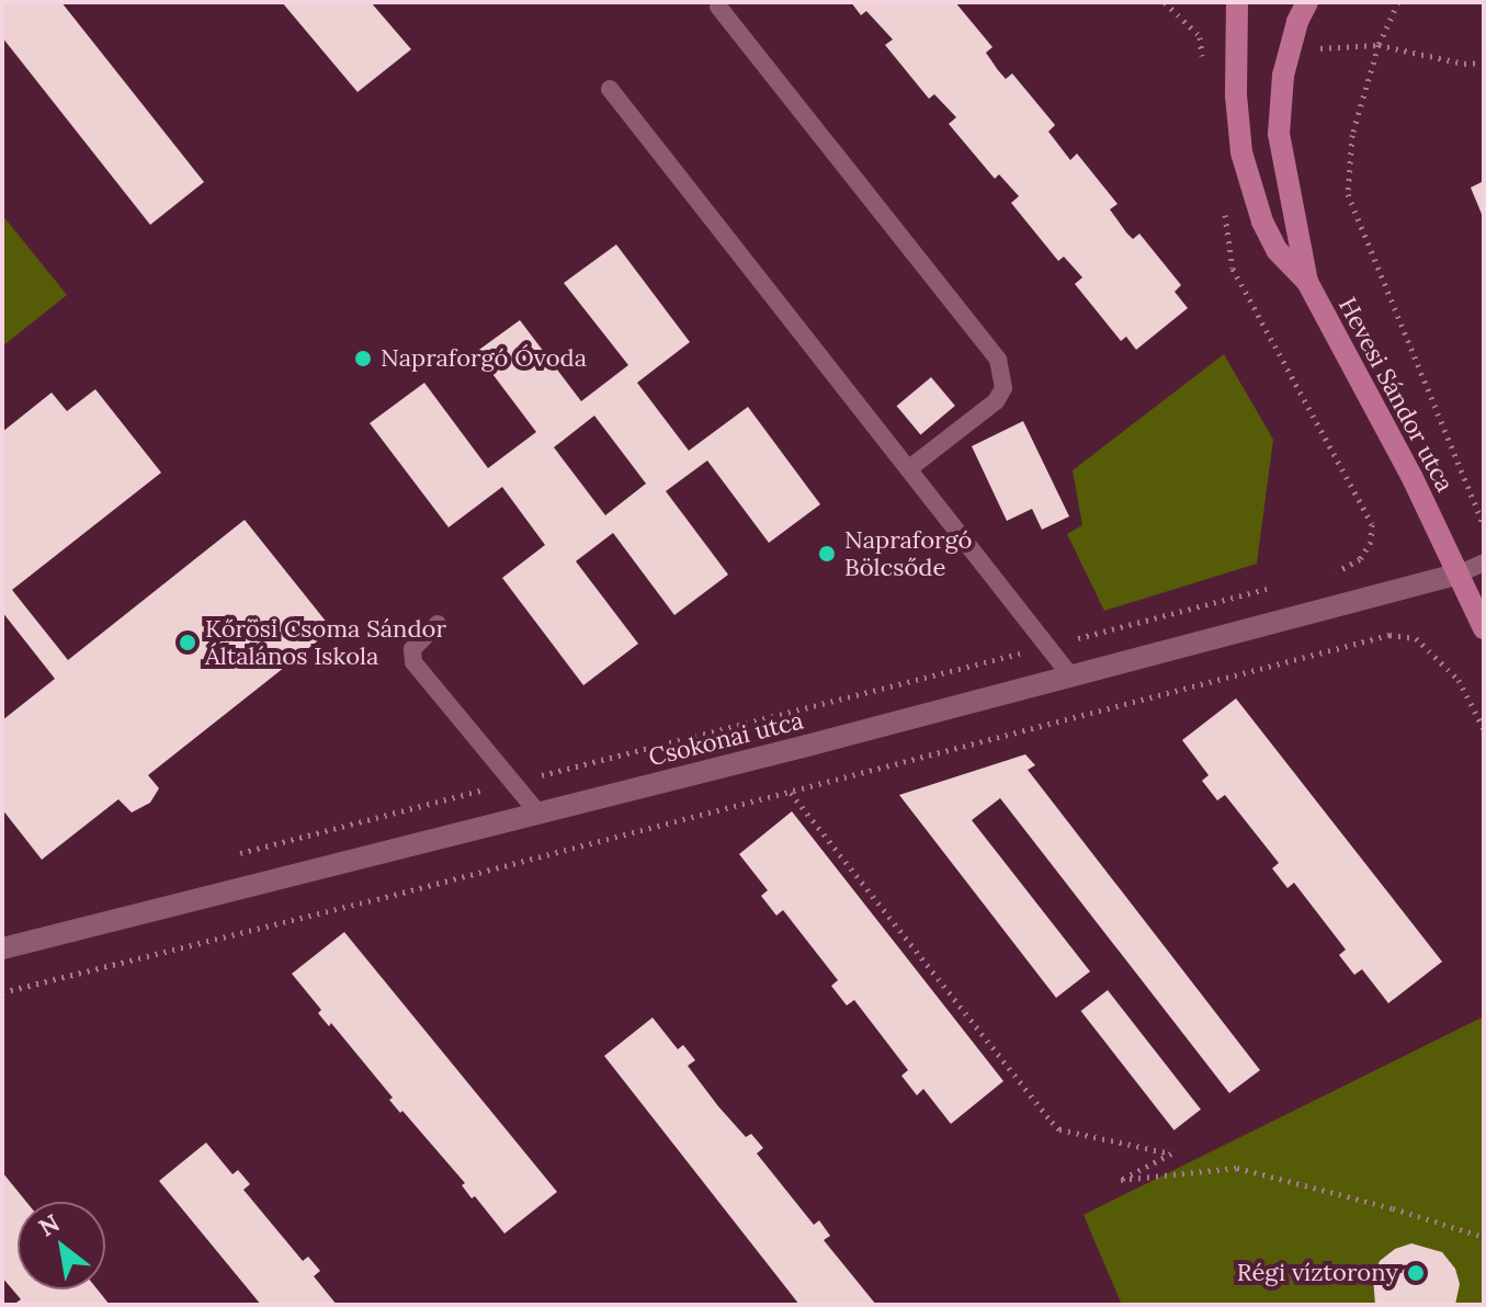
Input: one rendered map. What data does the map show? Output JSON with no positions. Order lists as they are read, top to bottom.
{
  "streets": {
    "main road": ["Hevesi Sándor utca"],
    "street": ["Csokonai utca"]
  },
  "crossings": [
    ["Hevesi Sándor utca", "Csokonai utca"]
  ],
  "places": [
    "Napraforgó Óvoda",
    "Napraforgó Bölcsőde",
    "Kőrösi Csoma Sándor Általános Iskola",
    "Régi víztorony"
  ],
  "north": "top left"
}
